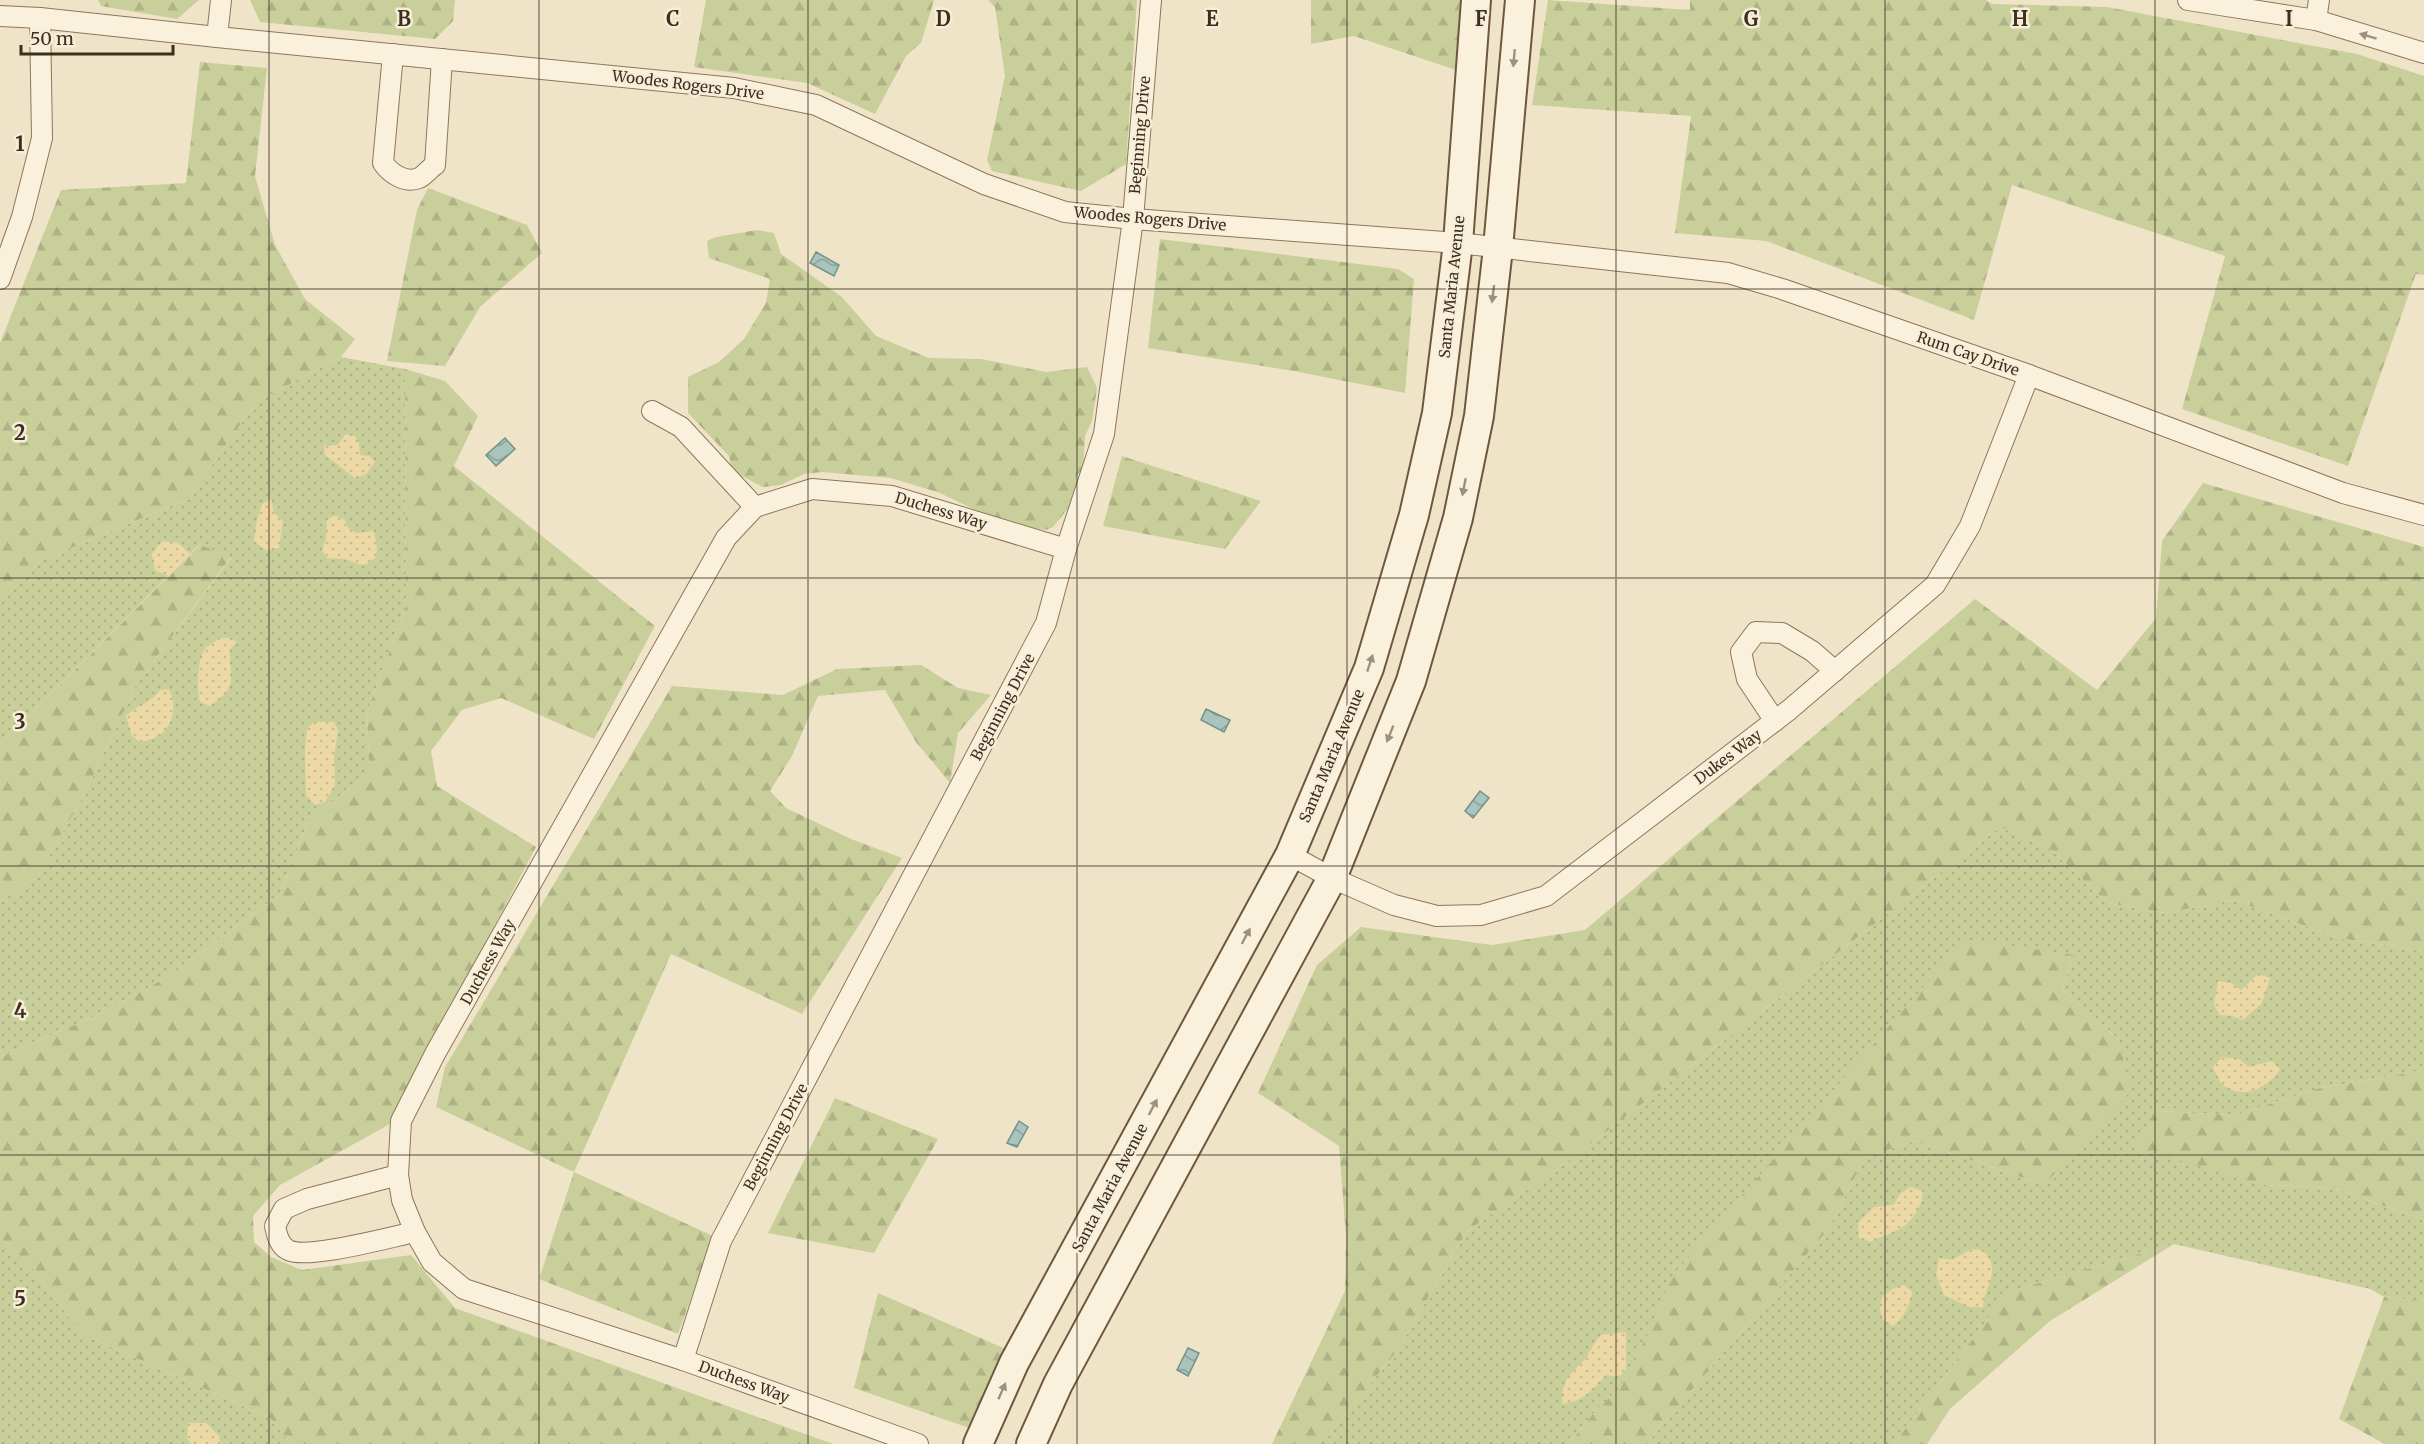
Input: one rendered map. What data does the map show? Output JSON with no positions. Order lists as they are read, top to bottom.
{
  "streets": {
    "street": [
      "Woodes Rogers Drive",
      "Beginning Drive",
      "Santa Maria Avenue",
      "Rum Cay Drive",
      "Duchess Way",
      "Dukes Way"
    ]
  },
  "crossings": [
    ["Woodes Rogers Drive", "Beginning Drive"],
    ["Woodes Rogers Drive", "Santa Maria Avenue"],
    ["Woodes Rogers Drive", "Rum Cay Drive"],
    ["Beginning Drive", "Duchess Way"],
    ["Santa Maria Avenue", "Dukes Way"],
    ["Rum Cay Drive", "Dukes Way"]
  ],
  "scale_bar": "50 m",
  "grid": {
    "columns": [
      "B",
      "C",
      "D",
      "E",
      "F",
      "G",
      "H",
      "I"
    ],
    "rows": [
      "1",
      "2",
      "3",
      "4",
      "5"
    ]
  }
}
